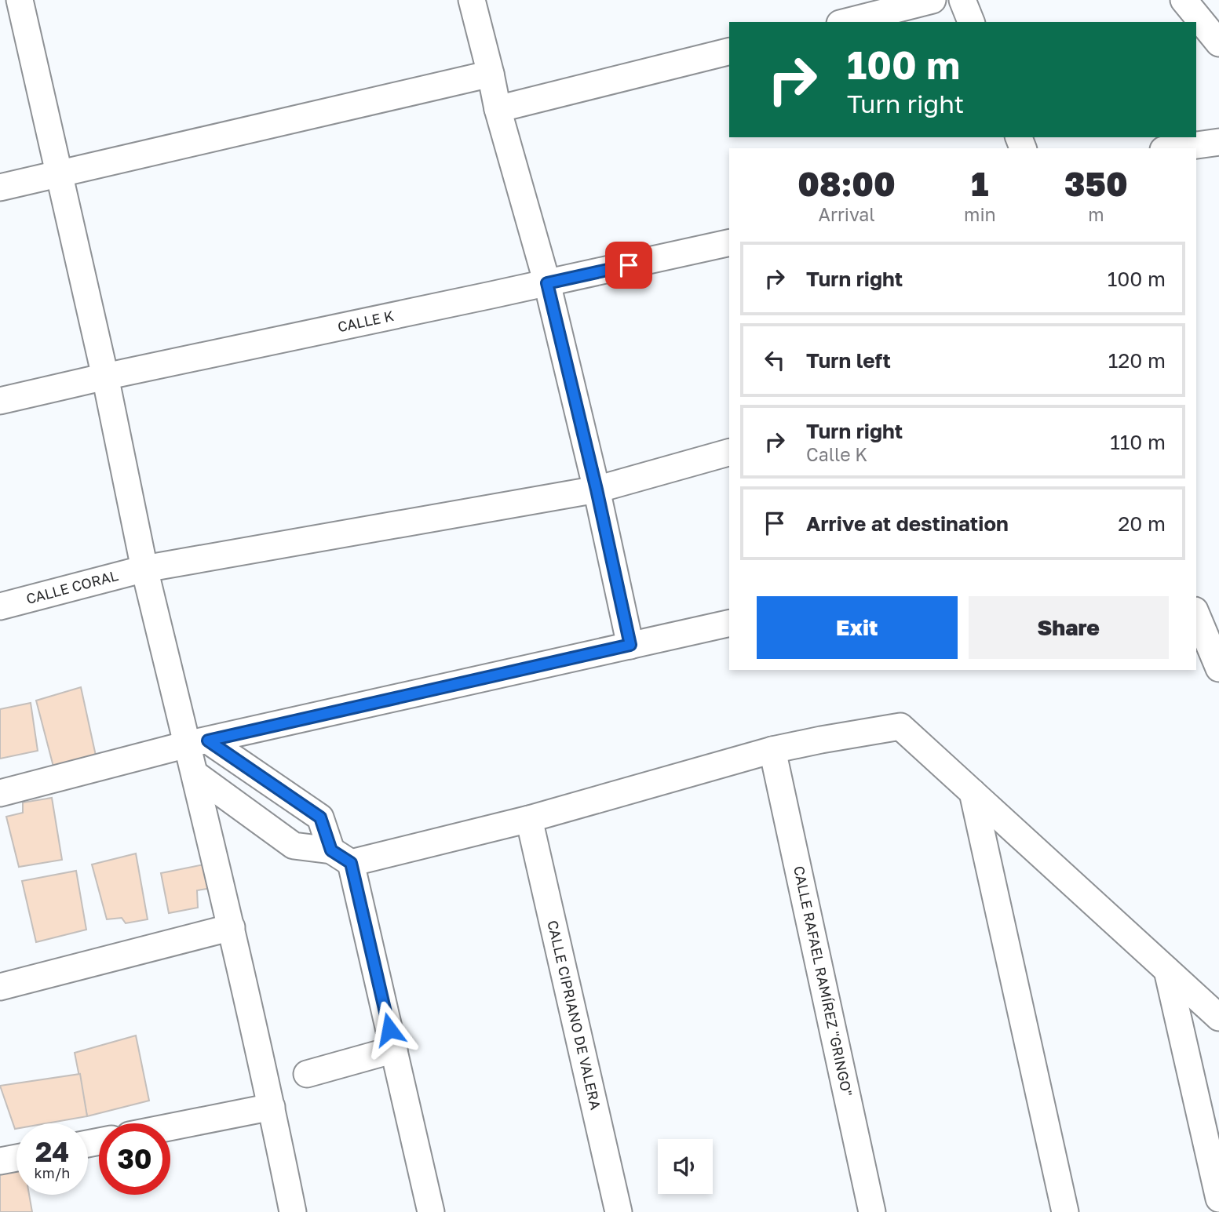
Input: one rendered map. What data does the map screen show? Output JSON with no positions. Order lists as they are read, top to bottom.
{
  "streets": {
    "street": [
      "CALLE K",
      "CALLE CORAL",
      "CALLE RAFAEL RAMÍREZ \"GRINGO\"",
      "CALLE CIPRIANO DE VALERA"
    ]
  },
  "page": {
    "turn": ["100 m", "Turn right"],
    "eta": [
      "08:00",
      "Arrival",
      "1",
      "min",
      "350",
      "m"
    ],
    "list": [
      {
        "name": "Turn right",
        "value": "100 m"
      },
      {
        "name": "Turn left",
        "value": "120 m"
      },
      {
        "name": "Turn right",
        "note": "Calle K",
        "value": "110 m"
      },
      {
        "name": "Arrive at destination",
        "value": "20 m"
      }
    ],
    "buttons": ["Exit", "Share"],
    "speed": "24 km/h",
    "limit": "30"
  }
}
